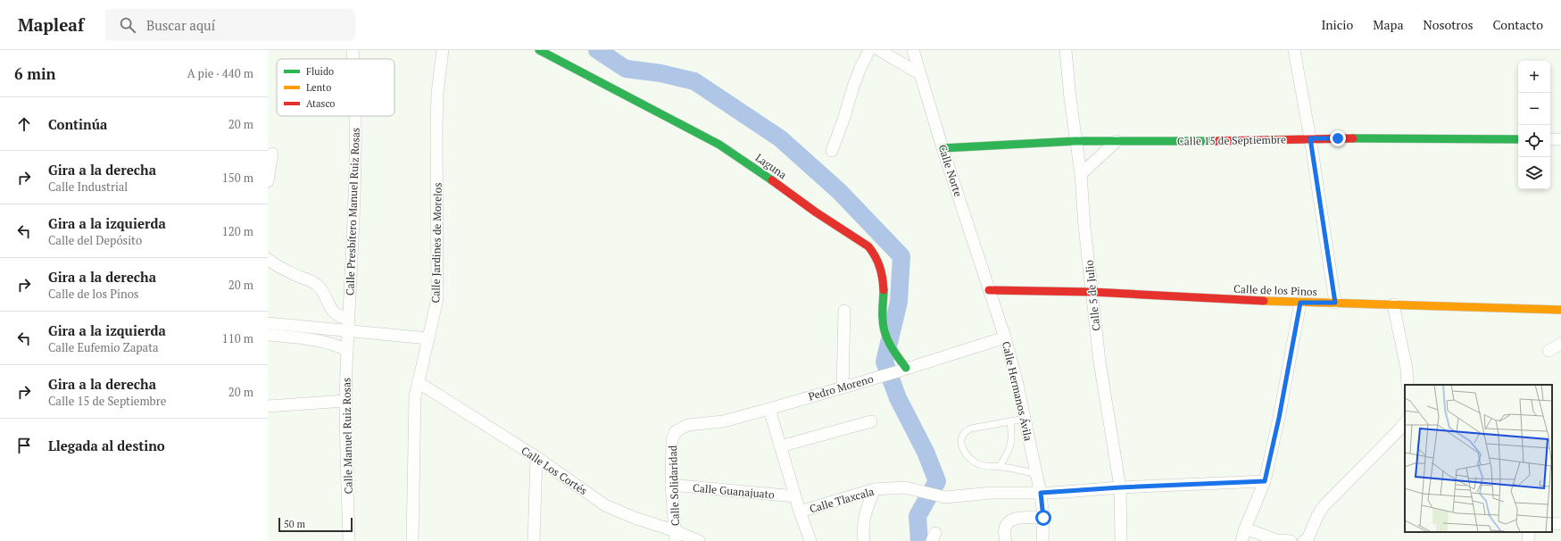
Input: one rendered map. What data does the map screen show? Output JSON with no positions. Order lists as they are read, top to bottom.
{
  "streets": {
    "street": [
      "Calle 15 de Septiembre",
      "Laguna",
      "Calle Norte",
      "Calle Presbítero Manuel Ruiz Rosas",
      "Calle Jardines de Morelos",
      "Calle de los Pinos",
      "Calle 5 de Julio",
      "Pedro Moreno",
      "Calle Hermanos Ávila",
      "Calle Manuel Ruiz Rosas",
      "Calle Los Cortés",
      "Calle Solidaridad",
      "Calle Guanajuato",
      "Calle Tlaxcala"
    ]
  },
  "crossings": [
    ["Calle 15 de Septiembre", "Calle Norte"],
    ["Calle 15 de Septiembre", "Calle 5 de Julio"],
    ["Laguna", "Pedro Moreno"],
    ["Calle Norte", "Calle de los Pinos"],
    ["Calle Norte", "Calle Hermanos Ávila"],
    ["Calle Presbítero Manuel Ruiz Rosas", "Calle Manuel Ruiz Rosas"],
    ["Calle Jardines de Morelos", "Calle Los Cortés"],
    ["Calle de los Pinos", "Calle 5 de Julio"],
    ["Calle de los Pinos", "Calle Hermanos Ávila"],
    ["Calle 5 de Julio", "Calle Tlaxcala"],
    ["Pedro Moreno", "Calle Hermanos Ávila"],
    ["Pedro Moreno", "Calle Solidaridad"],
    ["Calle Hermanos Ávila", "Calle Tlaxcala"],
    ["Calle Los Cortés", "Calle Solidaridad"],
    ["Calle Solidaridad", "Calle Guanajuato"]
  ],
  "legend": ["Fluido", "Lento", "Atasco"],
  "scale_bar": "50 m",
  "page": {
    "header": "Mapleaf",
    "search": "Buscar aquí",
    "nav": [
      "Inicio",
      "Mapa",
      "Nosotros",
      "Contacto"
    ],
    "heading": ["6 min", "A pie · 440 m"],
    "map_buttons": ["+", "−"],
    "list": [
      ["Continúa", "20 m"],
      ["Gira a la derecha", "Calle Industrial", "150 m"],
      ["Gira a la izquierda", "Calle del Depósito", "120 m"],
      ["Gira a la derecha", "Calle de los Pinos", "20 m"],
      ["Gira a la izquierda", "Calle Eufemio Zapata", "110 m"],
      ["Gira a la derecha", "Calle 15 de Septiembre", "20 m"],
      "Llegada al destino"
    ],
    "scale": "50 m"
  }
}
